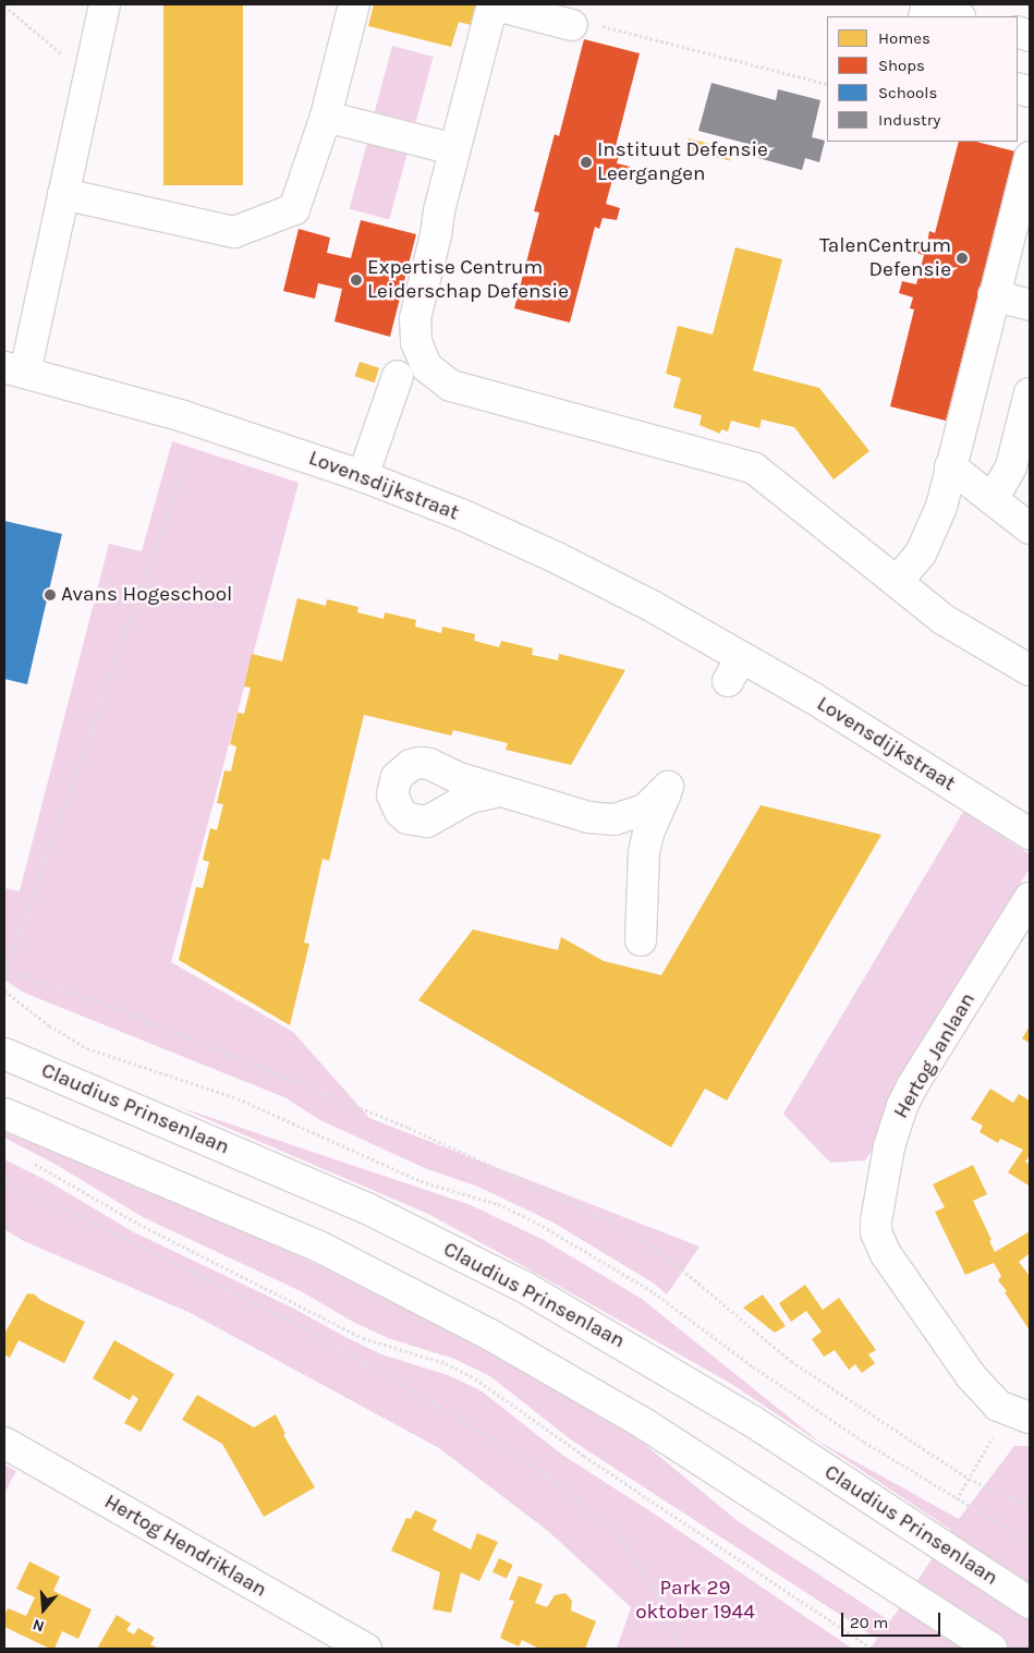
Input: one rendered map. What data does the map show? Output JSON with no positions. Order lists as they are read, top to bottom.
{
  "streets": {
    "main road": [
      "Lovensdijkstraat",
      "Hertog Janlaan",
      "Claudius Prinsenlaan",
      "Hertog Hendriklaan"
    ]
  },
  "parks": ["Park 29 oktober 1944"],
  "places": [
    "Instituut Defensie Leergangen",
    "TalenCentrum Defensie",
    "Expertise Centrum Leiderschap Defensie",
    "Avans Hogeschool"
  ],
  "legend": [
    "Homes",
    "Shops",
    "Schools",
    "Industry"
  ],
  "scale_bar": "20 m",
  "north": "bottom"
}
